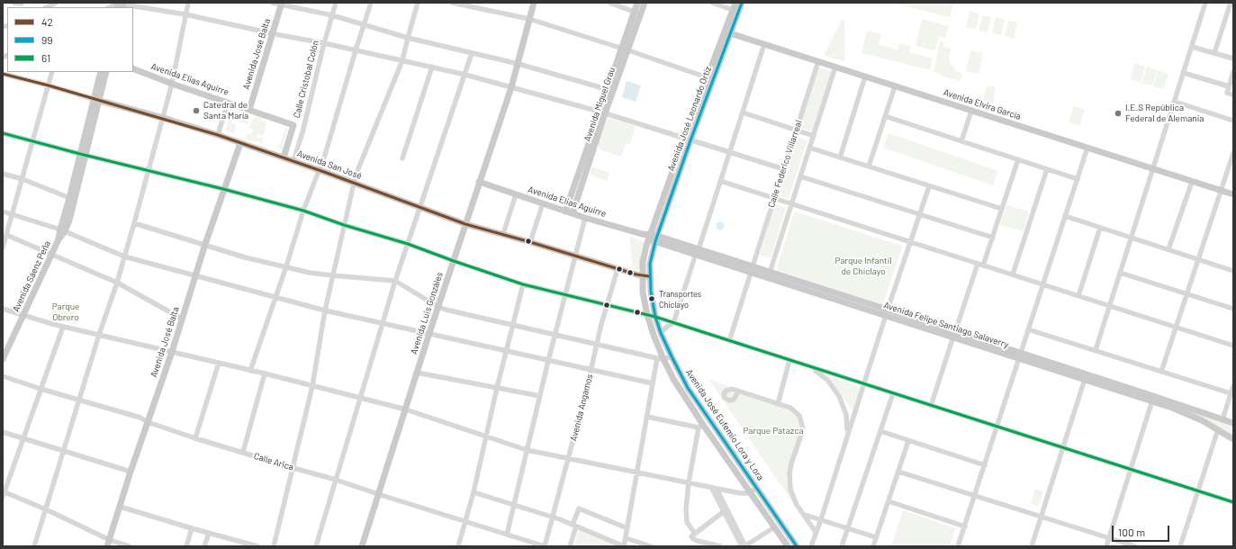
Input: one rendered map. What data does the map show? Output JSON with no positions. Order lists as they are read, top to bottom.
{
  "streets": {
    "main road": [
      "Avenida José Balta",
      "Avenida Elias Aguirre",
      "Calle Cristobal Colón",
      "Avenida Miguel Grau",
      "Avenida Elvira García",
      "Avenida José Leonardo Ortíz",
      "Avenida San José",
      "Avenida Sáenz Peña",
      "Avenida Luis Gonzáles",
      "Avenida Felipe Santiago Salaverry",
      "Avenida José Eufemio Lora y Lora"
    ],
    "street": ["Calle Federico Villarreal", "Avenida Angamos", "Calle Arica"]
  },
  "crossings": [
    ["Avenida José Balta", "Avenida Elias Aguirre"],
    ["Avenida José Balta", "Avenida San José"],
    ["Avenida José Balta", "Calle Arica"],
    ["Avenida Elias Aguirre", "Calle Cristobal Colón"],
    ["Avenida Elias Aguirre", "Avenida Miguel Grau"],
    ["Avenida Elias Aguirre", "Avenida José Leonardo Ortíz"],
    ["Avenida Elias Aguirre", "Avenida Luis Gonzáles"],
    ["Avenida Elias Aguirre", "Avenida Felipe Santiago Salaverry"],
    ["Avenida Elias Aguirre", "Avenida José Eufemio Lora y Lora"],
    ["Calle Cristobal Colón", "Avenida San José"],
    ["Avenida Elvira García", "Avenida José Leonardo Ortíz"],
    ["Avenida Elvira García", "Calle Federico Villarreal"],
    ["Avenida José Leonardo Ortíz", "Avenida Felipe Santiago Salaverry"],
    ["Avenida José Leonardo Ortíz", "Avenida José Eufemio Lora y Lora"],
    ["Calle Federico Villarreal", "Avenida Felipe Santiago Salaverry"],
    ["Avenida San José", "Avenida Sáenz Peña"],
    ["Avenida San José", "Avenida Luis Gonzáles"],
    ["Avenida San José", "Avenida Angamos"],
    ["Avenida San José", "Avenida José Eufemio Lora y Lora"],
    ["Avenida Luis Gonzáles", "Calle Arica"],
    ["Avenida Felipe Santiago Salaverry", "Avenida José Eufemio Lora y Lora"],
    ["Avenida Angamos", "Calle Arica"]
  ],
  "parks": ["Parque Infantil de Chiclayo", "Parque Obrero", "Parque Patazca"],
  "places": ["Catedral de Santa María", "I.E.S República Federal de Alemania", "Transportes Chiclayo"],
  "lines": ["transit line 99", "transit line 42", "transit line 61"],
  "legend": ["42", "99", "61"],
  "scale_bar": "100 m"
}
